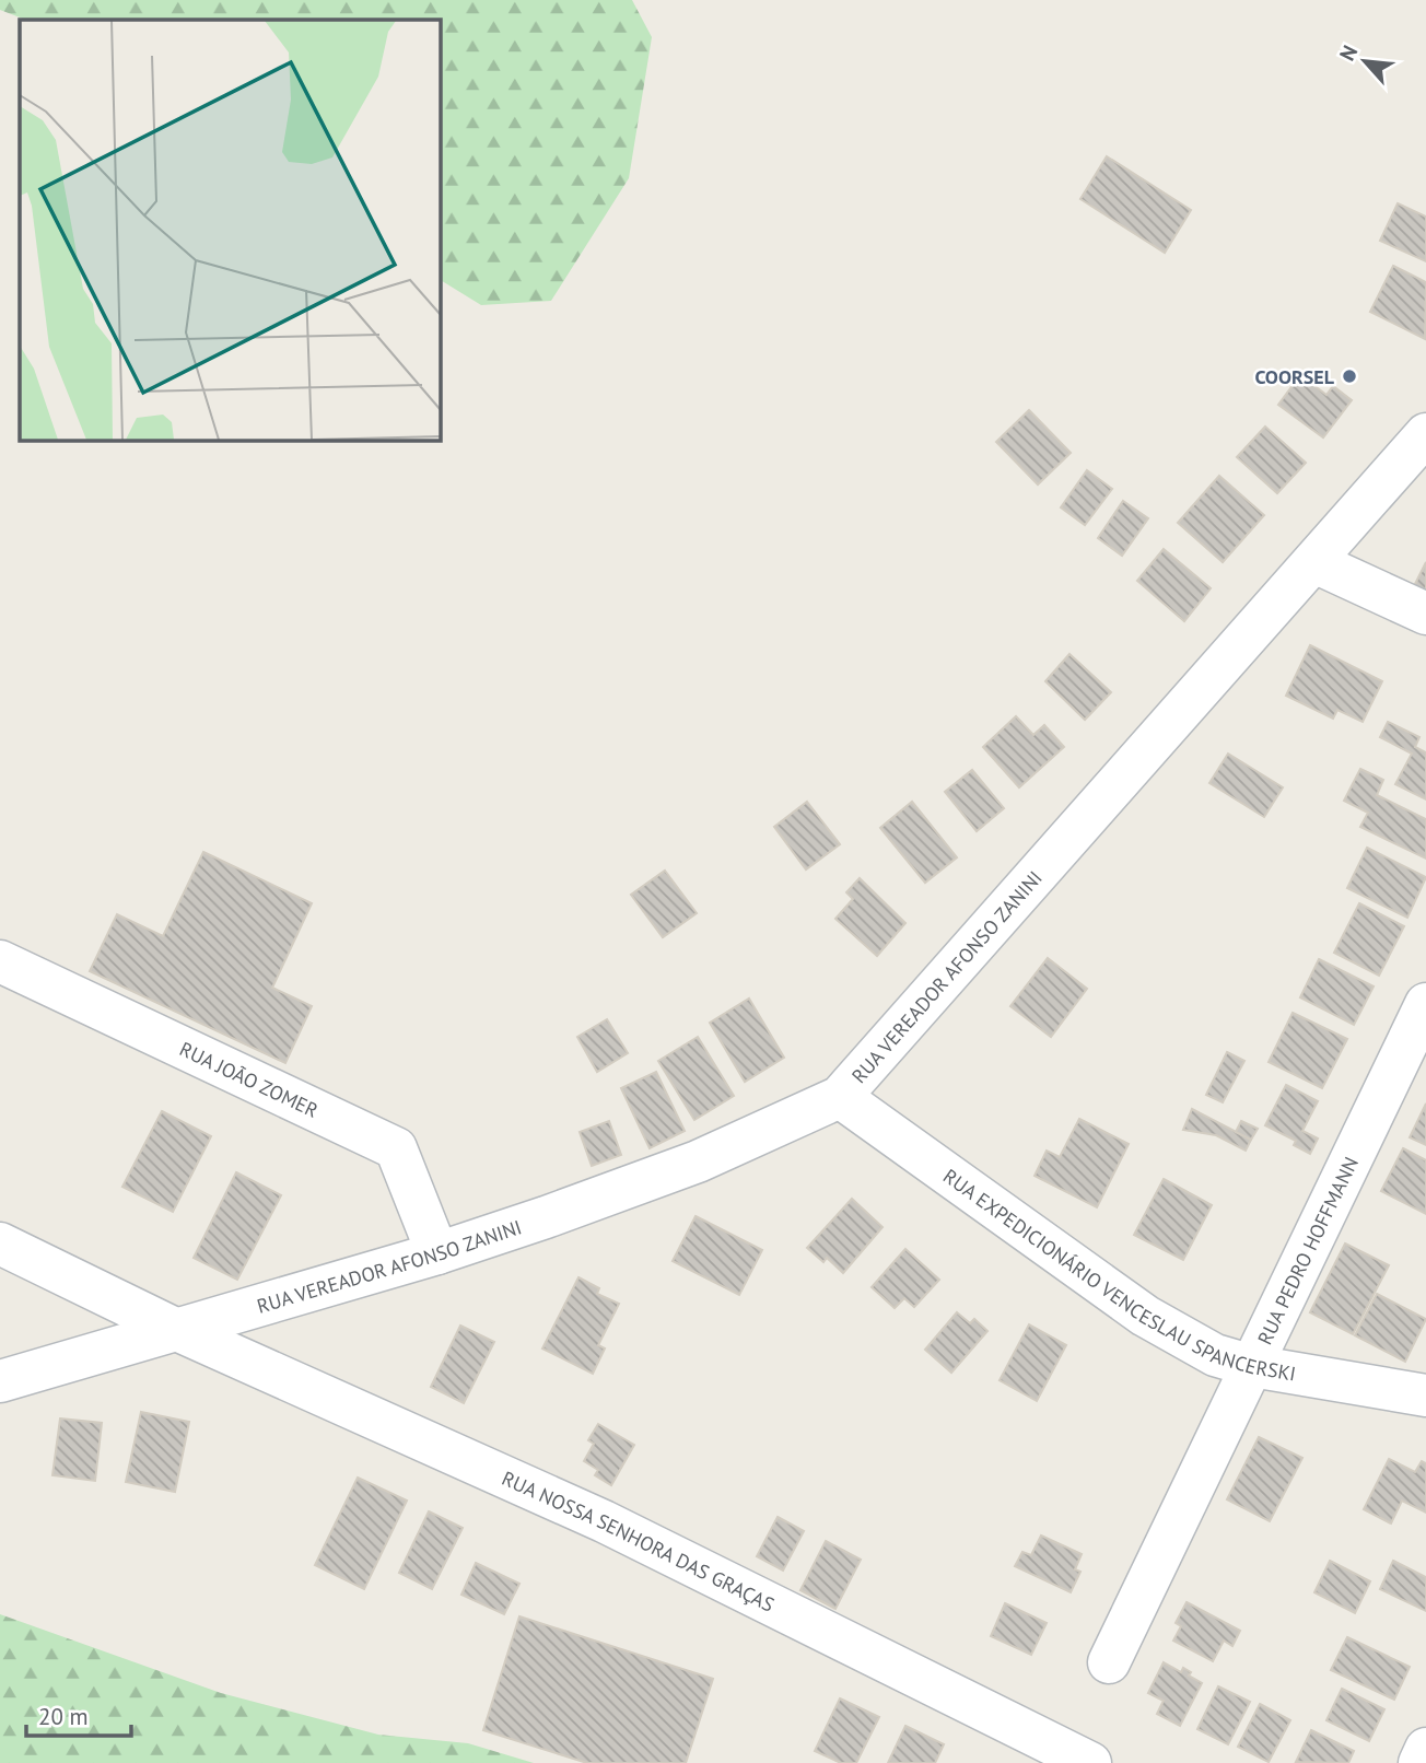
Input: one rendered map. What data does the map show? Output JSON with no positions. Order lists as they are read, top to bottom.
{
  "streets": {
    "street": [
      "RUA VEREADOR AFONSO ZANINI",
      "RUA JOÃO ZOMER",
      "RUA PEDRO HOFFMANN",
      "RUA EXPEDICIONÁRIO VENCESLAU SPANCERSKI",
      "RUA NOSSA SENHORA DAS GRAÇAS"
    ]
  },
  "crossings": [
    ["RUA VEREADOR AFONSO ZANINI", "RUA JOÃO ZOMER"],
    ["RUA VEREADOR AFONSO ZANINI", "RUA EXPEDICIONÁRIO VENCESLAU SPANCERSKI"],
    ["RUA VEREADOR AFONSO ZANINI", "RUA NOSSA SENHORA DAS GRAÇAS"],
    ["RUA PEDRO HOFFMANN", "RUA EXPEDICIONÁRIO VENCESLAU SPANCERSKI"]
  ],
  "places": ["COORSEL"],
  "scale_bar": "20 m",
  "north": "top left"
}
